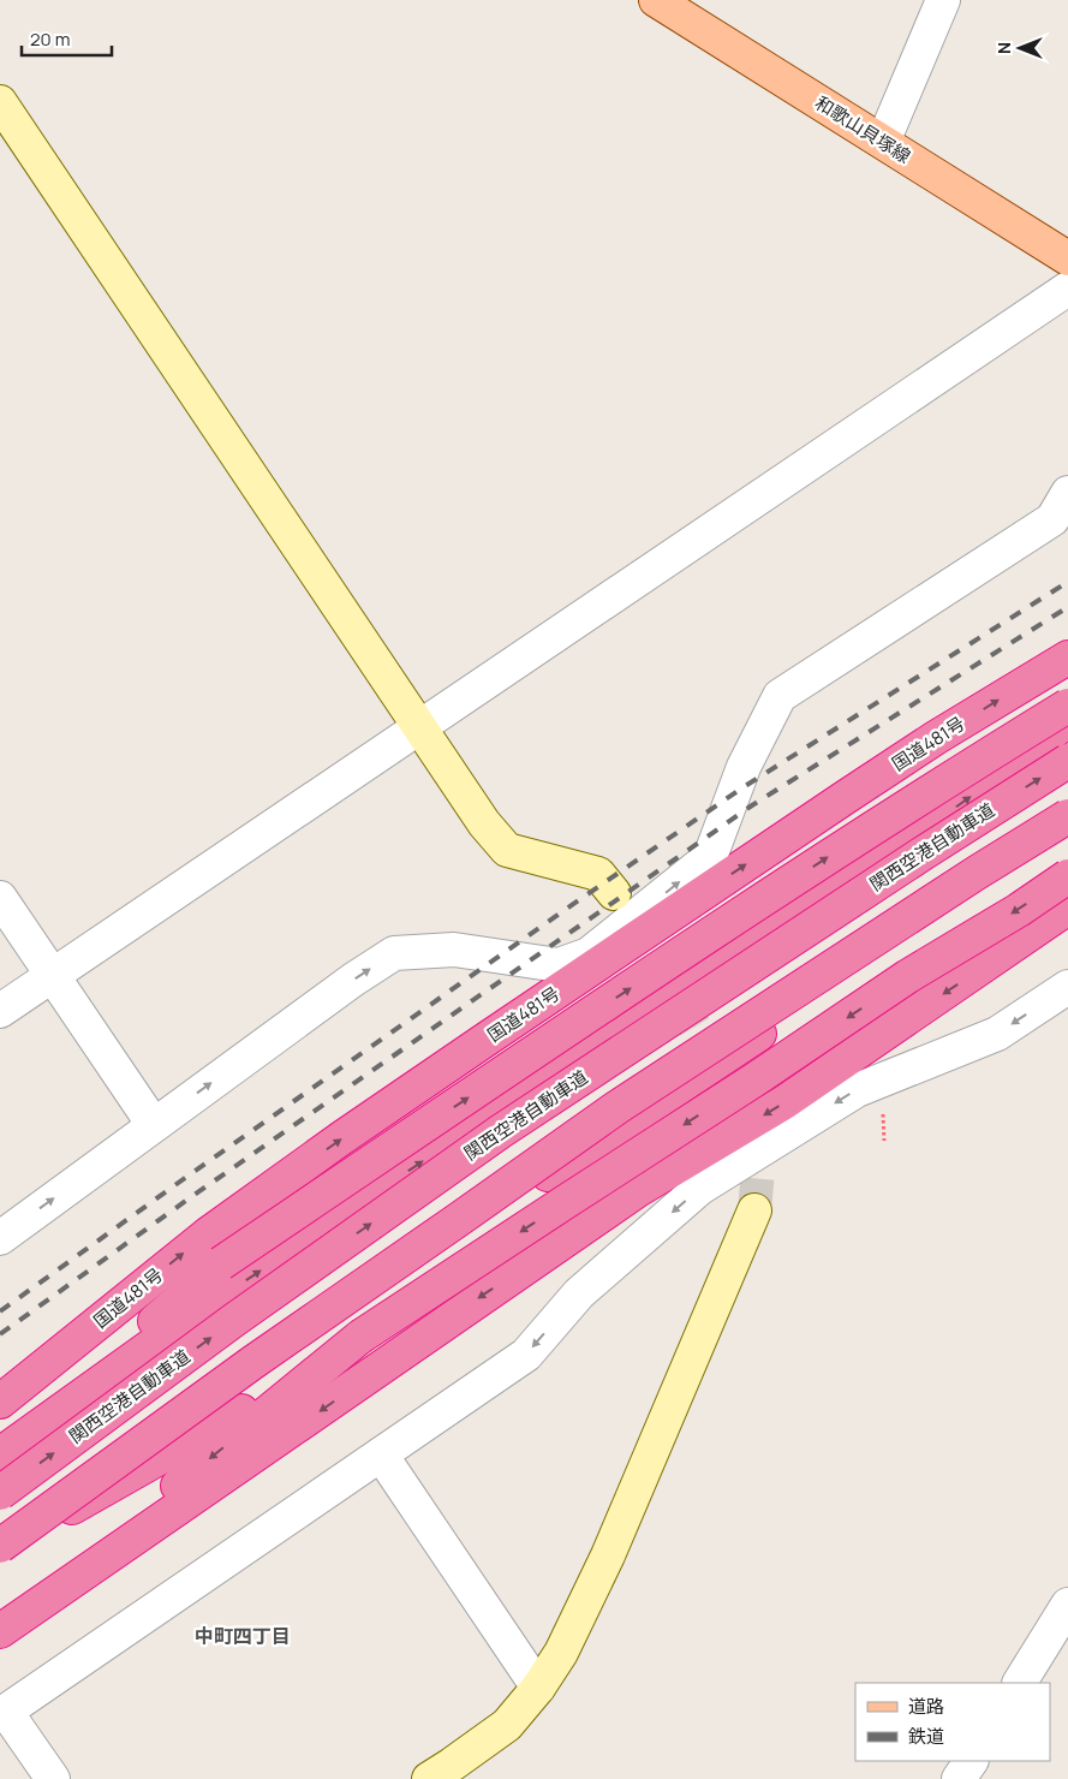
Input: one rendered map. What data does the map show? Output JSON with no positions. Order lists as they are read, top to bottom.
{
  "streets": {
    "highway": ["国道481号", "関西空港自動車道"],
    "main road": ["和歌山貝塚線"]
  },
  "districts": ["中町四丁目"],
  "legend": ["道路", "鉄道"],
  "scale_bar": "20 m",
  "north": "left"
}
